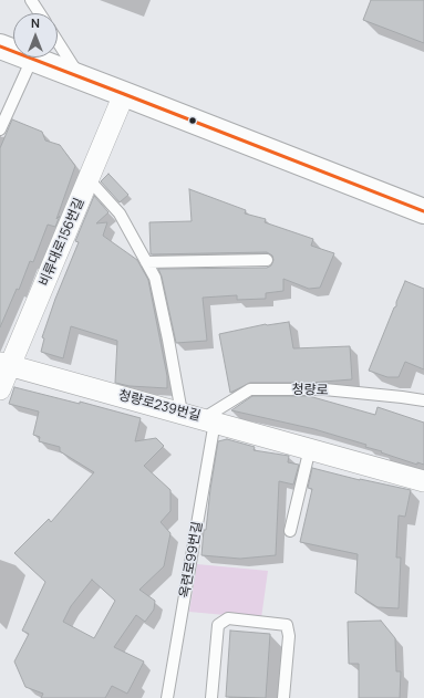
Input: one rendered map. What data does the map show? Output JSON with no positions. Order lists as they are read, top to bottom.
{
  "streets": {
    "street": ["비류대로156번길", "청량로239번길"],
    "lane": ["청량로", "옥련로99번길"]
  },
  "crossings": [
    ["비류대로156번길", "청량로239번길"],
    ["청량로", "청량로239번길"],
    ["청량로", "옥련로99번길"],
    ["청량로239번길", "옥련로99번길"]
  ],
  "north": "top"
}
